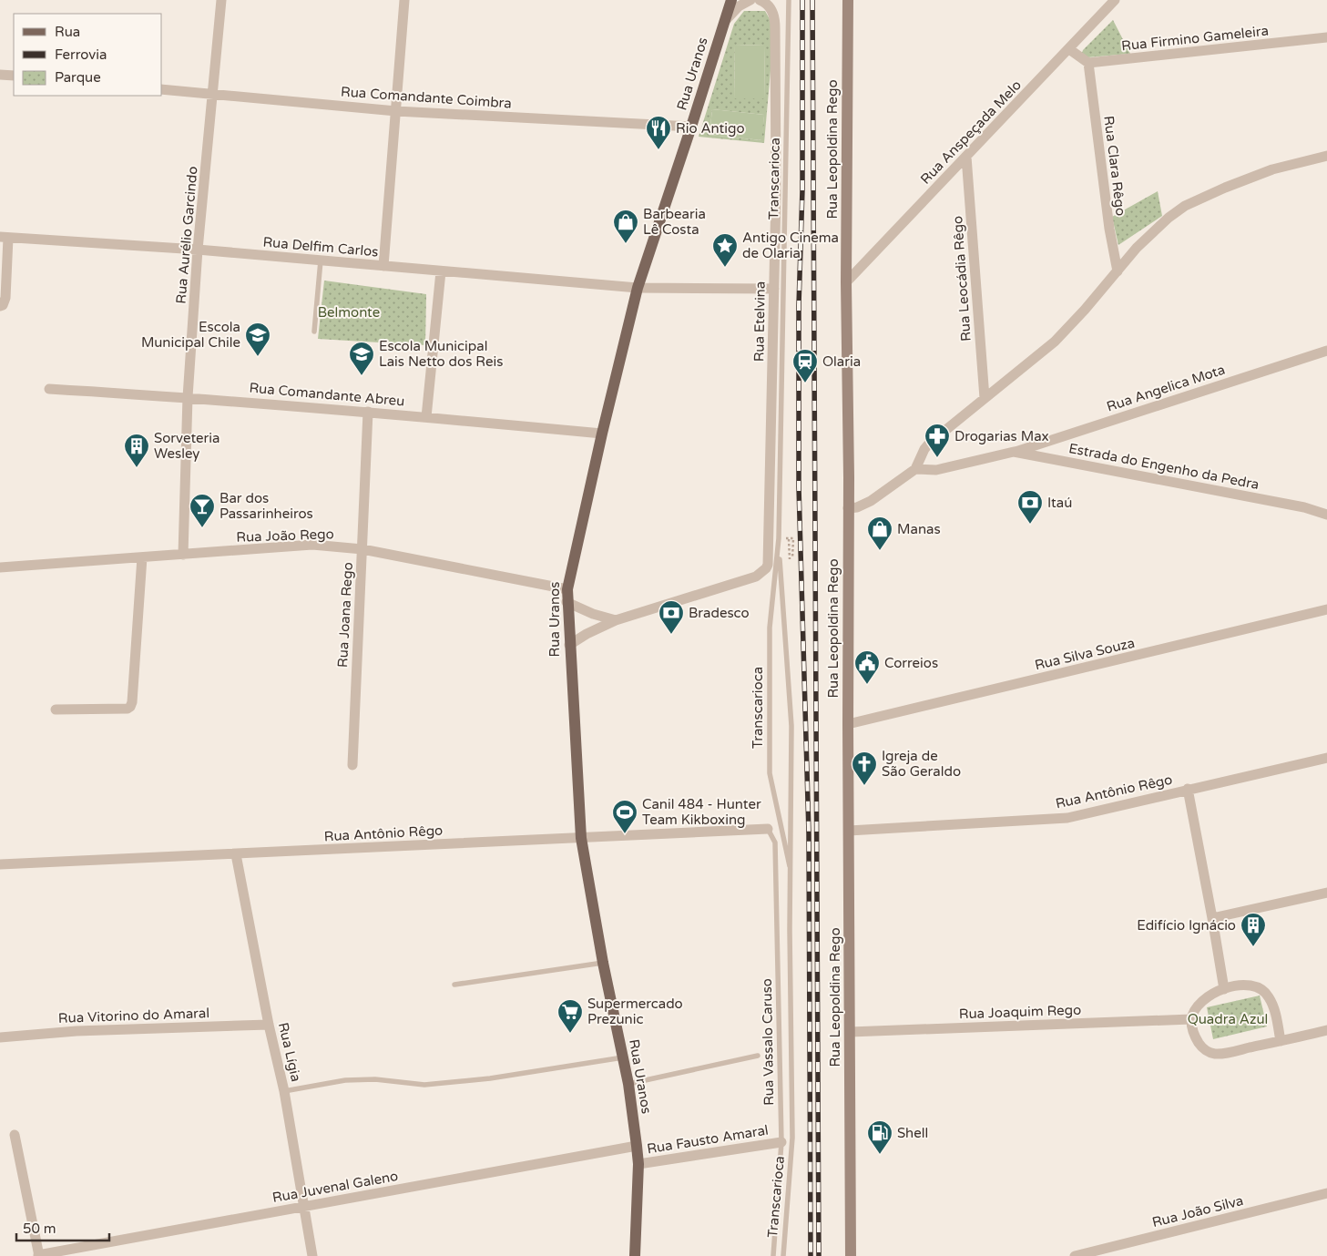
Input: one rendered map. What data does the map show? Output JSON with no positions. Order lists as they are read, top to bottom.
{
  "streets": {
    "main road": ["Rua Uranos", "Rua Leopoldina Rego"],
    "street": [
      "Rua Firmino Gameleira",
      "Rua Comandante Coimbra",
      "Rua Anspeçada Melo",
      "Rua Clara Rêgo",
      "Rua Aurélio Garcindo",
      "Rua Delfim Carlos",
      "Rua Leocádia Rêgo",
      "Rua Etelvina",
      "Rua Angelica Mota",
      "Rua Comandante Abreu",
      "Estrada do Engenho da Pedra",
      "Rua João Rego",
      "Rua Joana Rego",
      "Rua Silva Souza",
      "Rua Antônio Rêgo",
      "Rua Joaquim Rego",
      "Rua Vitorino do Amaral",
      "Rua Lígia",
      "Rua Fausto Amaral",
      "Rua Juvenal Galeno",
      "Rua João Silva"
    ],
    "lane": ["Transcarioca", "Rua Vassalo Caruso"]
  },
  "crossings": [
    ["Rua Firmino Gameleira", "Rua Clara Rêgo"],
    ["Rua Uranos", "Rua Comandante Coimbra"],
    ["Rua Uranos", "Rua Delfim Carlos"],
    ["Rua Uranos", "Rua Comandante Abreu"],
    ["Rua Uranos", "Rua João Rego"],
    ["Rua Uranos", "Rua Antônio Rêgo"],
    ["Rua Uranos", "Rua Fausto Amaral"],
    ["Rua Uranos", "Rua Juvenal Galeno"],
    ["Rua Comandante Coimbra", "Rua Aurélio Garcindo"],
    ["Rua Anspeçada Melo", "Rua Leopoldina Rego"],
    ["Rua Anspeçada Melo", "Rua Leocádia Rêgo"],
    ["Rua Leopoldina Rego", "Rua Silva Souza"],
    ["Rua Leopoldina Rego", "Rua Antônio Rêgo"],
    ["Rua Leopoldina Rego", "Rua Joaquim Rego"],
    ["Rua Aurélio Garcindo", "Rua Delfim Carlos"],
    ["Rua Aurélio Garcindo", "Rua Comandante Abreu"],
    ["Rua Aurélio Garcindo", "Rua João Rego"],
    ["Rua Delfim Carlos", "Rua Etelvina"],
    ["Rua Angelica Mota", "Estrada do Engenho da Pedra"],
    ["Rua Comandante Abreu", "Rua Joana Rego"],
    ["Rua João Rego", "Rua Joana Rego"],
    ["Rua Antônio Rêgo", "Rua Vassalo Caruso"],
    ["Rua Antônio Rêgo", "Rua Lígia"],
    ["Rua Vitorino do Amaral", "Rua Lígia"],
    ["Rua Vassalo Caruso", "Rua Fausto Amaral"],
    ["Rua Lígia", "Rua Juvenal Galeno"]
  ],
  "parks": ["Belmonte", "Quadra Azul"],
  "places": {
    "restaurant": ["Rio Antigo"],
    "shop": ["Barbearia Lê Costa", "Manas"],
    "place": ["Antigo Cinema de Olaria"],
    "school or university": ["Escola Municipal Chile", "Escola Municipal Lais Netto dos Reis"],
    "station": ["Olaria"],
    "pharmacy": ["Drogarias Max"],
    "building": ["Sorveteria Wesley", "Edifício Ignácio"],
    "bank": ["Itaú", "Bradesco"],
    "bar": ["Bar dos Passarinheiros"],
    "public building": ["Correios"],
    "church": ["Igreja de São Geraldo"],
    "sports": ["Canil 484 - Hunter Team Kikboxing"],
    "supermarket": ["Supermercado Prezunic"],
    "fuel station": ["Shell"]
  },
  "legend": ["Rua", "Ferrovia", "Parque"],
  "scale_bar": "50 m"
}
